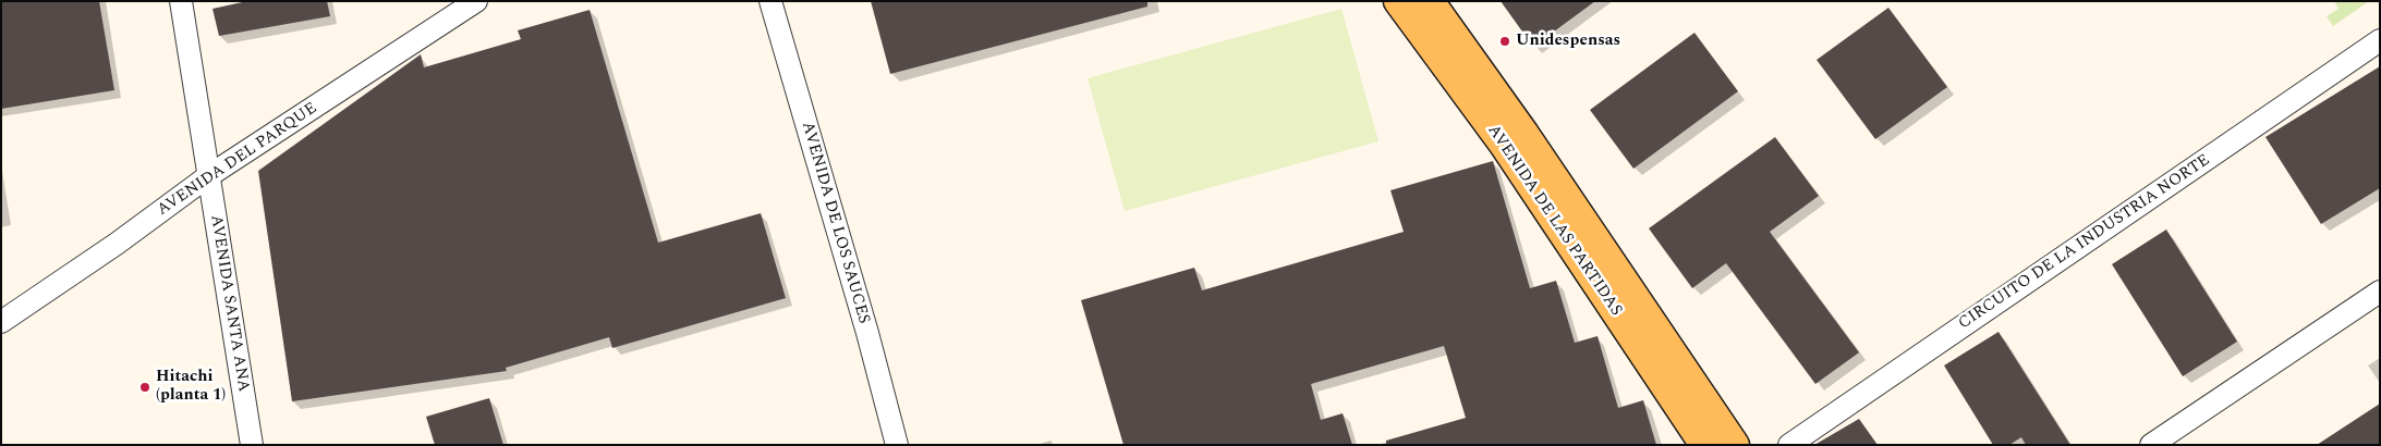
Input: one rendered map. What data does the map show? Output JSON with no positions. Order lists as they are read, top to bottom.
{
  "streets": {
    "main road": ["AVENIDA DE LAS PARTIDAS"],
    "street": [
      "AVENIDA DEL PARQUE",
      "AVENIDA DE LOS SAUCES",
      "CIRCUITO DE LA INDUSTRIA NORTE",
      "AVENIDA SANTA ANA"
    ]
  },
  "crossings": [
    ["AVENIDA DEL PARQUE", "AVENIDA SANTA ANA"]
  ],
  "places": ["Unidespensas", "Hitachi (planta 1)"]
}
